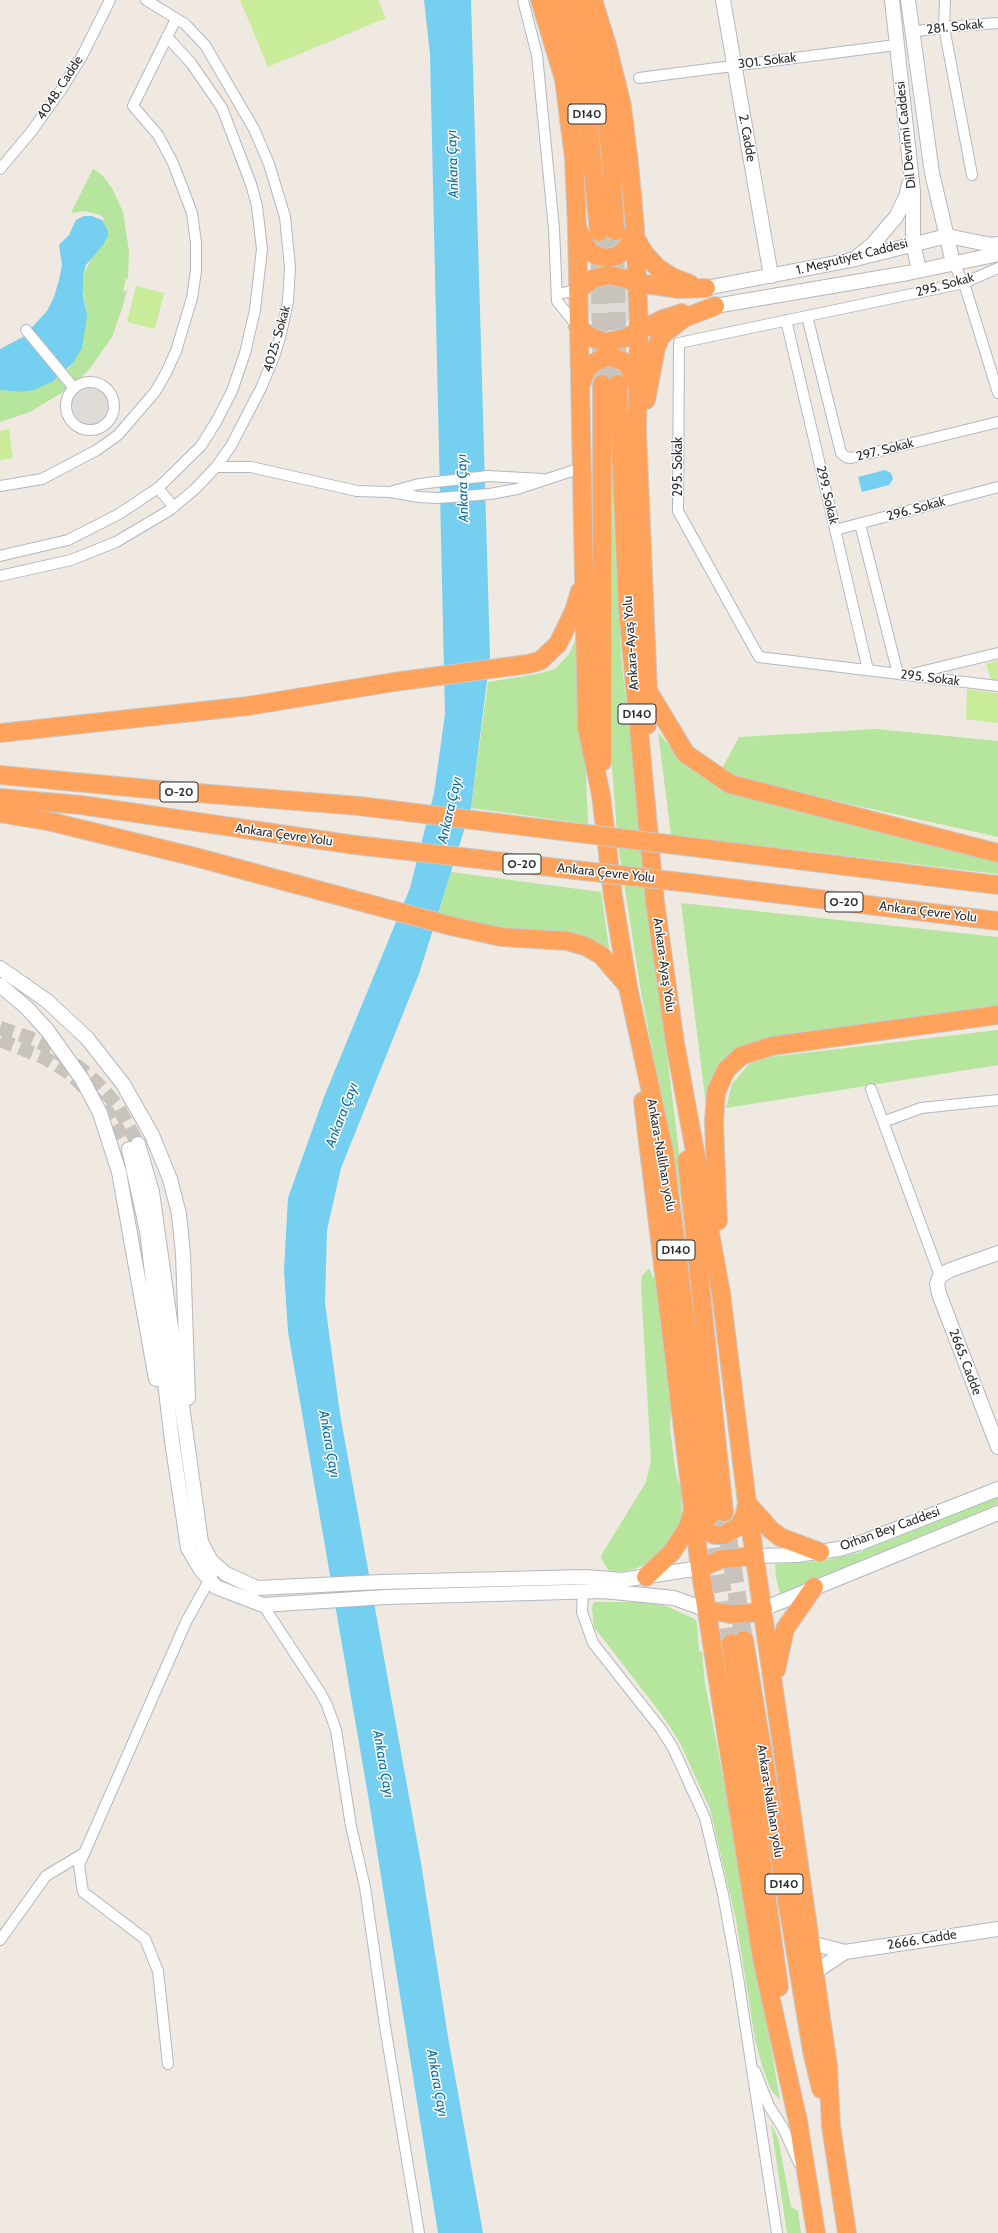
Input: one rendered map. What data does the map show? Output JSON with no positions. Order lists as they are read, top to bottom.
{
  "streets": {
    "highway": [
      "D140",
      "Ankara-Ayaş Yolu",
      "O-20",
      "Ankara Çevre Yolu",
      "Ankara-Nallıhan yolu"
    ],
    "main road": [
      "Dil Devrimi Caddesi",
      "2. Cadde",
      "1. Meşrutiyet Caddesi",
      "2665. Cadde",
      "Orhan Bey Caddesi",
      "2666. Cadde"
    ],
    "street": [
      "281. Sokak",
      "301. Sokak",
      "4048. Cadde",
      "295. Sokak",
      "4025. Sokak",
      "297. Sokak",
      "299. Sokak",
      "296. Sokak"
    ]
  },
  "crossings": [
    ["281. Sokak", "Dil Devrimi Caddesi"],
    ["301. Sokak", "Dil Devrimi Caddesi"],
    ["301. Sokak", "2. Cadde"],
    ["Dil Devrimi Caddesi", "1. Meşrutiyet Caddesi"],
    ["2. Cadde", "1. Meşrutiyet Caddesi"],
    ["295. Sokak", "297. Sokak"],
    ["295. Sokak", "299. Sokak"],
    ["299. Sokak", "296. Sokak"],
    ["Ankara-Ayaş Yolu", "Ankara-Nallıhan yolu"]
  ],
  "water": ["Ankara Çayı"]
}
